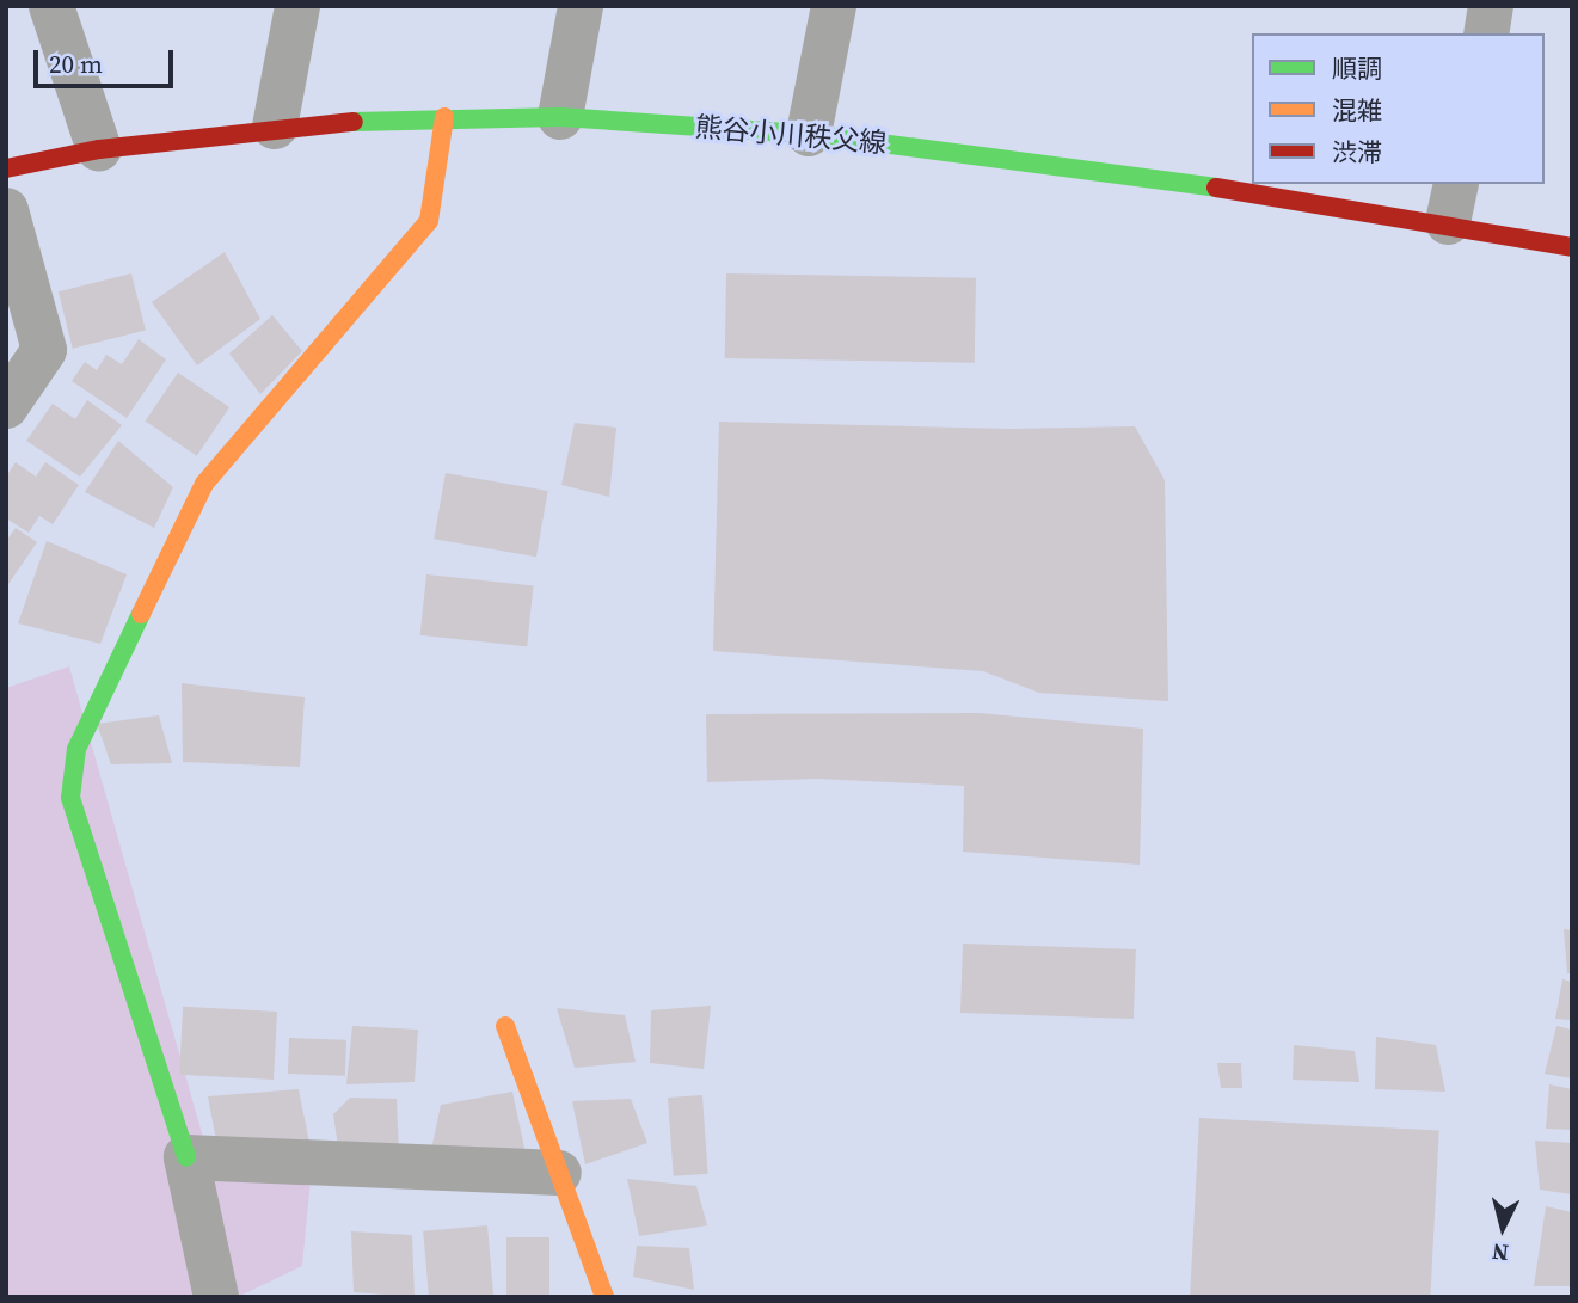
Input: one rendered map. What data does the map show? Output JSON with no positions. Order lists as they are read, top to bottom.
{
  "streets": {
    "main road": ["熊谷小川秩父線"]
  },
  "legend": ["順調", "混雑", "渋滞"],
  "scale_bar": "20 m",
  "north": "bottom"
}
